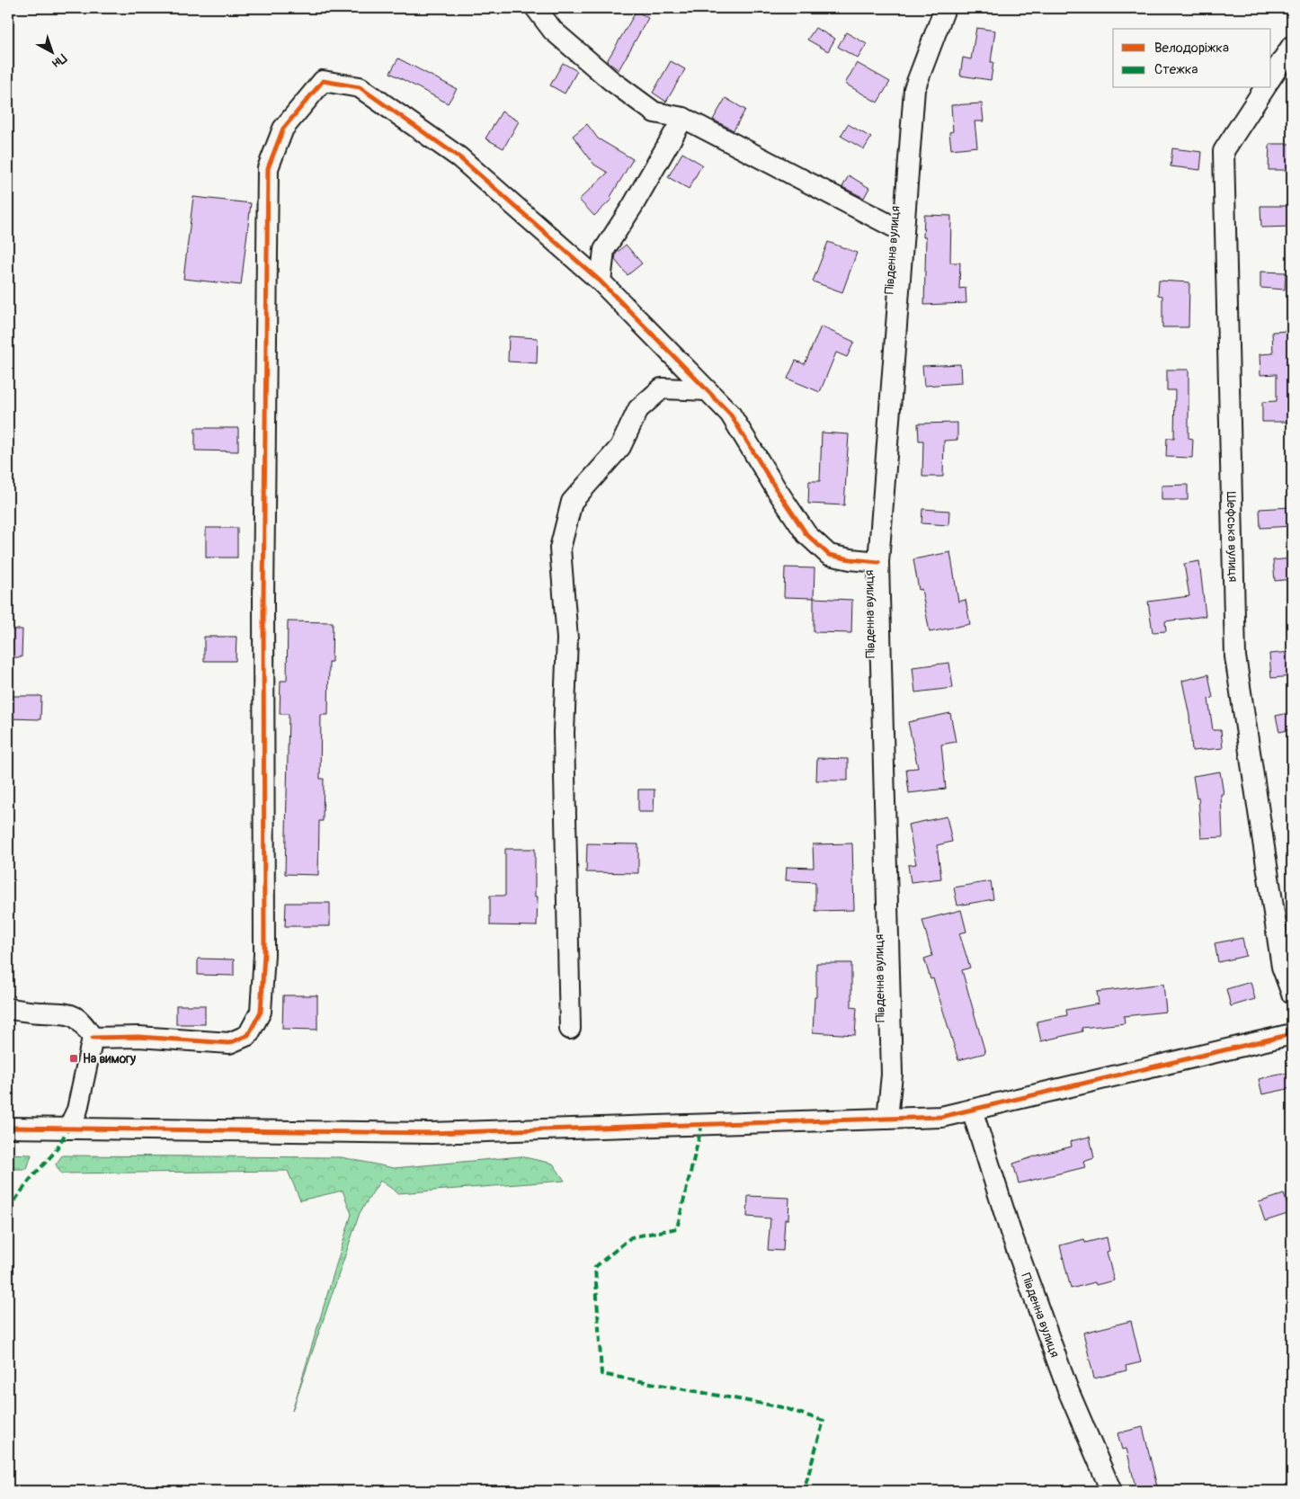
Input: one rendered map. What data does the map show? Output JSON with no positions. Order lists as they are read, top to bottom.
{
  "streets": {
    "street": ["Південна вулиця", "Шефська вулиця"]
  },
  "places": {
    "transit": ["На вимогу"]
  },
  "legend": ["Велодоріжка", "Стежка"],
  "north": "bottom right"
}
